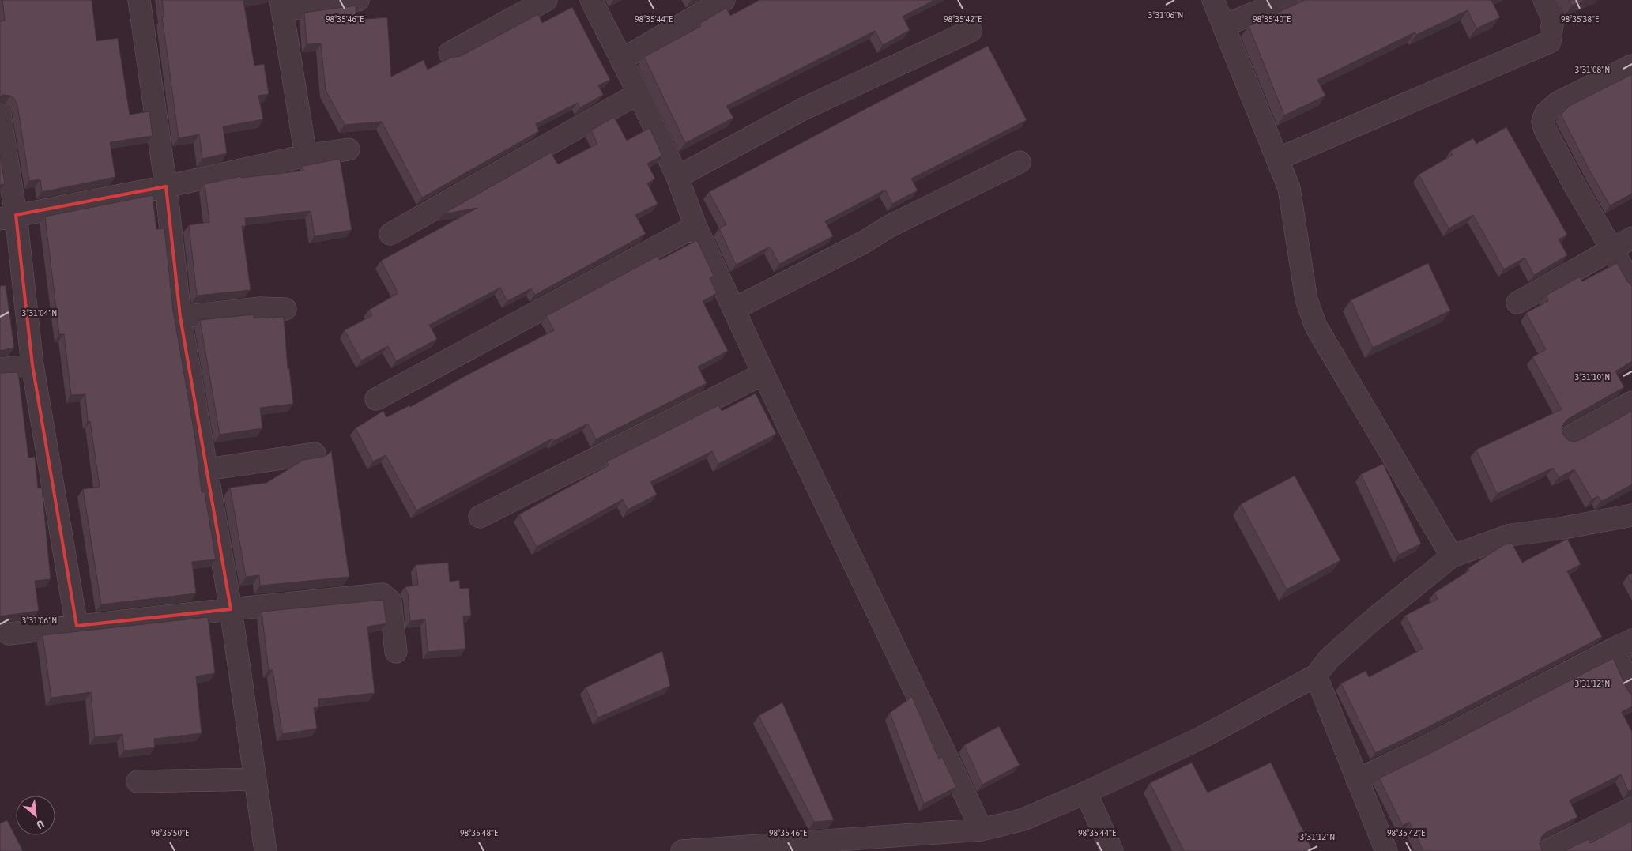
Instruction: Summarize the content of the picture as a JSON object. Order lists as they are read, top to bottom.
{
  "north": "bottom right",
  "coordinates": [
    "3°31'06\"N",
    "98°35'38\"E",
    "98°35'46\"E",
    "98°35'44\"E",
    "98°35'42\"E",
    "98°35'40\"E",
    "3°31'08\"N",
    "3°31'04\"N",
    "3°31'10\"N",
    "3°31'12\"N",
    "98°35'50\"E",
    "98°35'48\"E"
  ]
}
